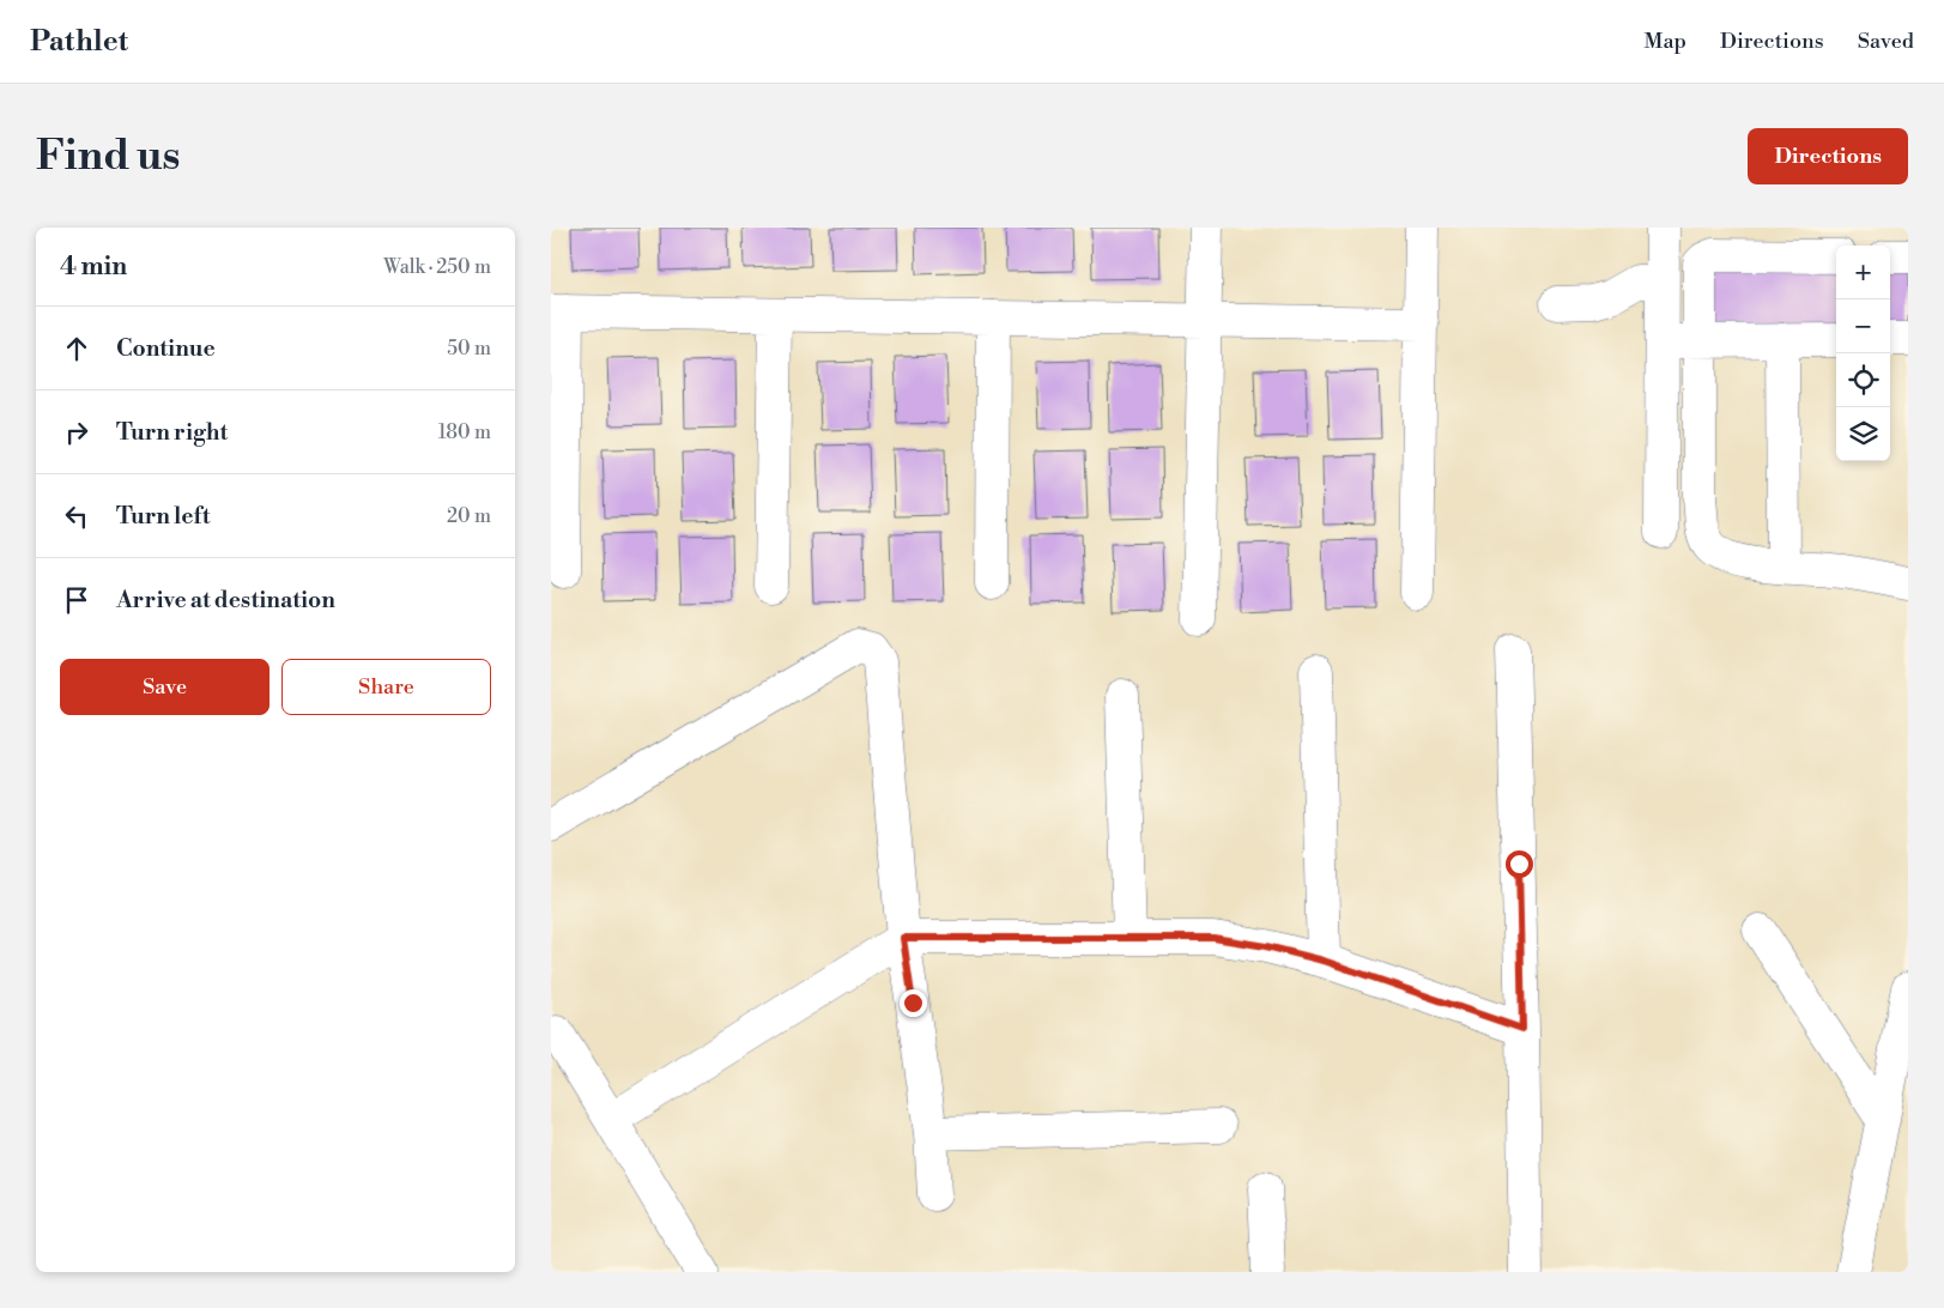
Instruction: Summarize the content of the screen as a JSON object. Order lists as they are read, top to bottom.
{
  "page": {
    "header": "Pathlet",
    "nav": ["Map", "Directions", "Saved"],
    "buttons": [
      "Directions",
      ["Save", "Share"]
    ],
    "title": "Find us",
    "heading": ["4 min", "Walk · 250 m"],
    "map_buttons": ["+", "−"],
    "list": [
      ["Continue", "50 m"],
      ["Turn right", "180 m"],
      ["Turn left", "20 m"],
      "Arrive at destination"
    ]
  }
}
